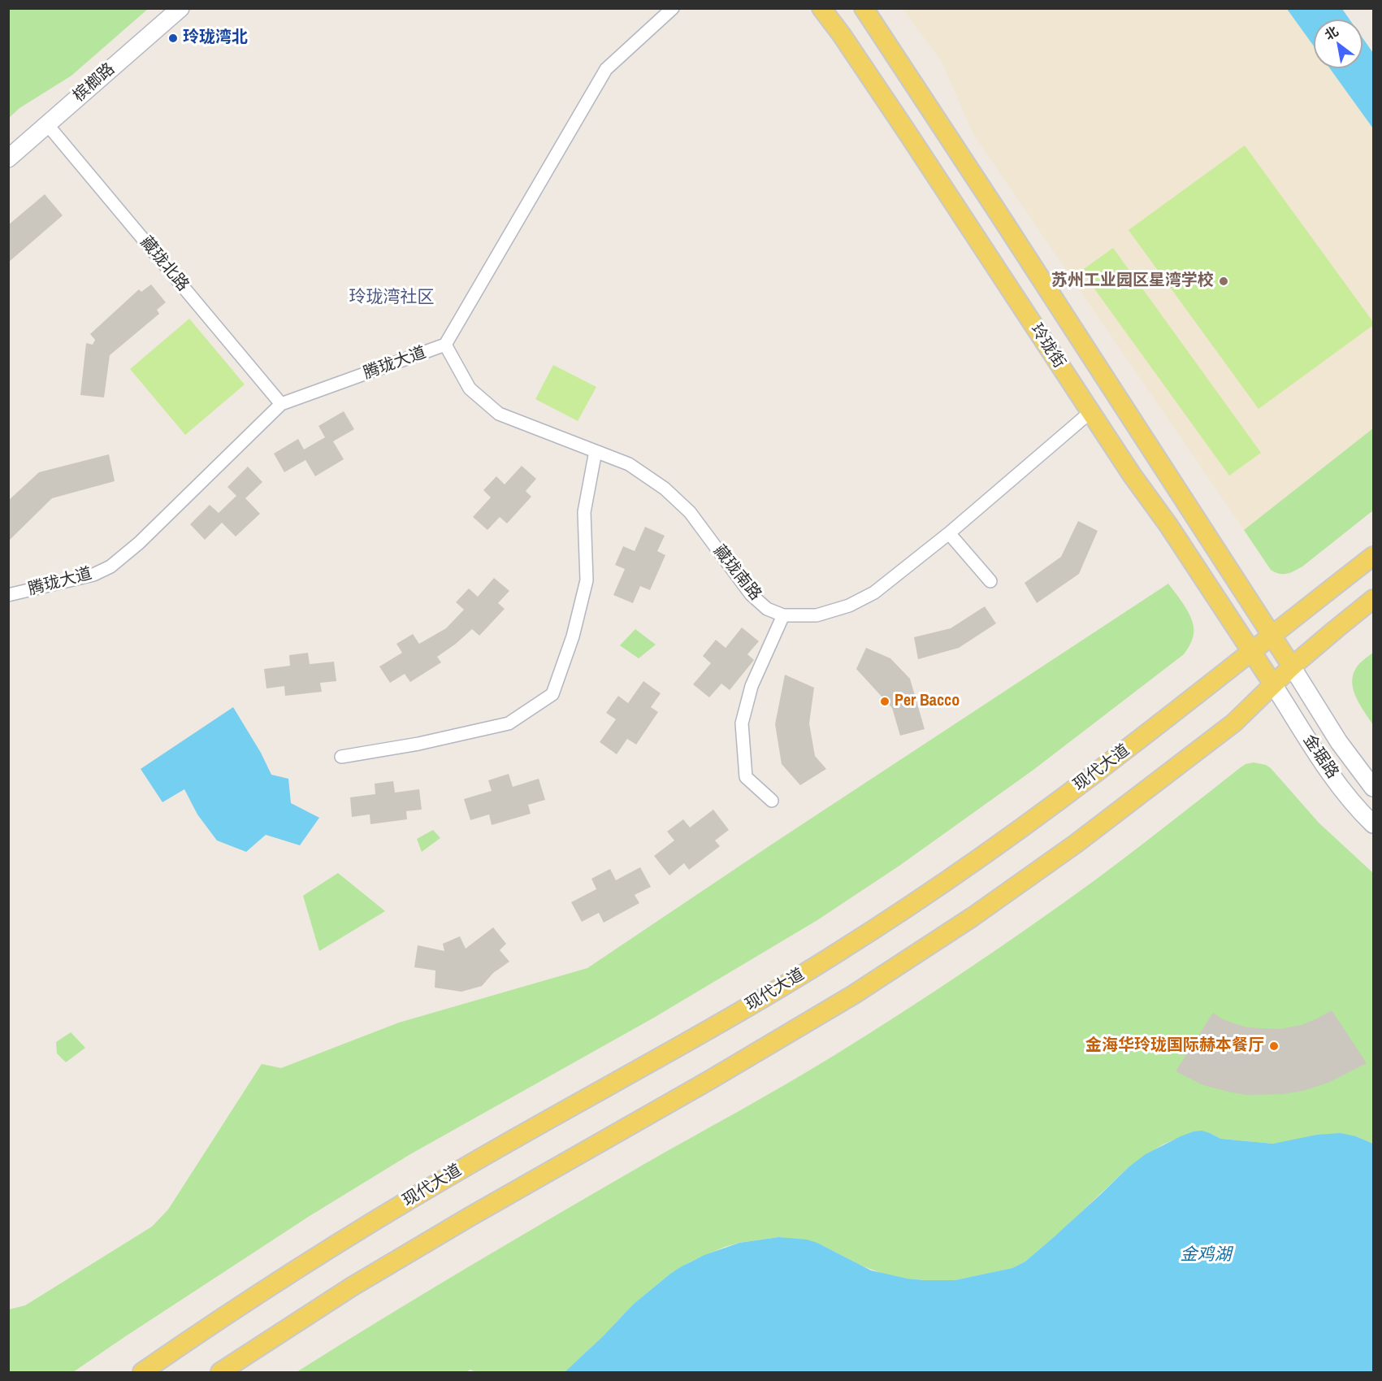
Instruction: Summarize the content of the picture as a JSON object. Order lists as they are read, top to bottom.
{
  "streets": {
    "main road": [
      "槟榔路",
      "玲珑街",
      "金琚路",
      "现代大道"
    ],
    "street": ["藏珑北路", "腾珑大道", "藏珑南路"]
  },
  "crossings": [
    ["槟榔路", "藏珑北路"],
    ["藏珑北路", "腾珑大道"],
    ["玲珑街", "藏珑南路"],
    ["玲珑街", "金琚路"],
    ["玲珑街", "现代大道"],
    ["腾珑大道", "藏珑南路"]
  ],
  "districts": ["玲珑湾社区"],
  "water": ["金鸡湖"],
  "places": [
    "玲珑湾北",
    "苏州工业园区星湾学校",
    "Per Bacco",
    "金海华玲珑国际赫本餐厅"
  ],
  "north": "top left"
}
